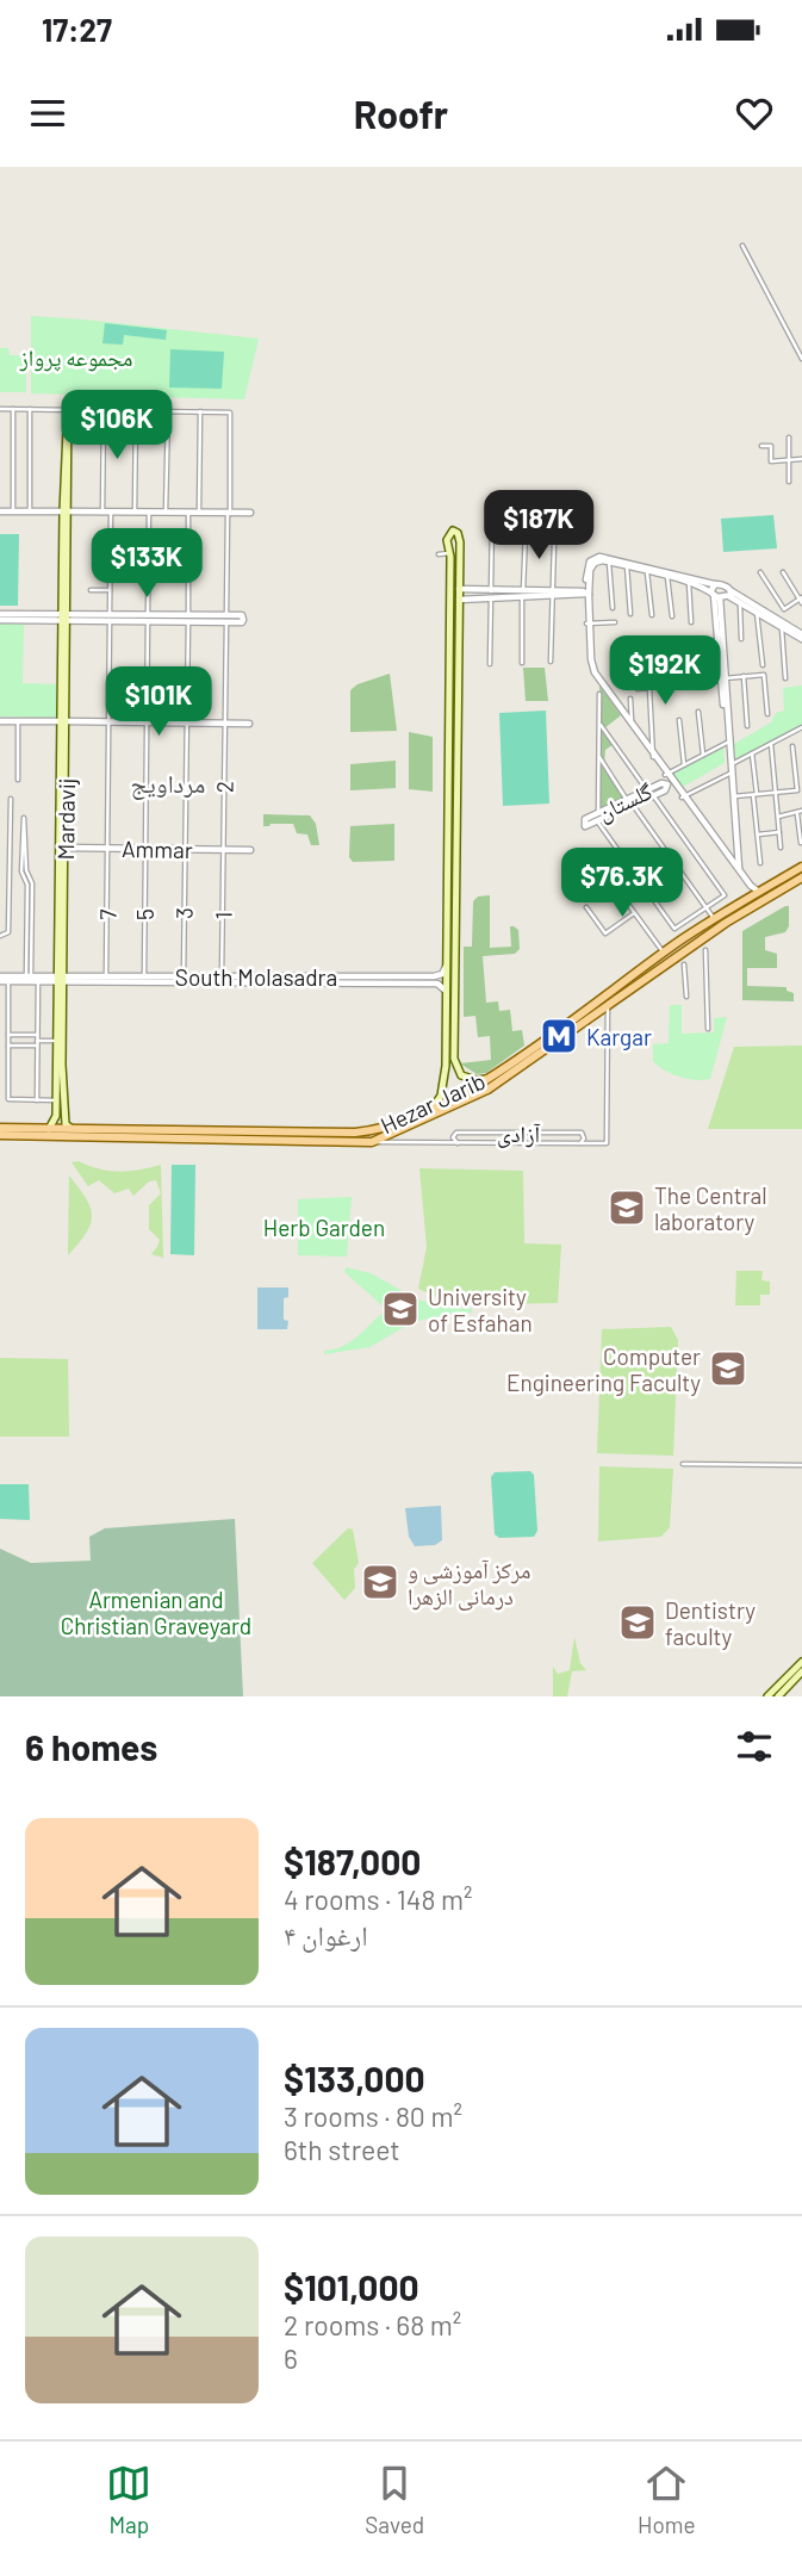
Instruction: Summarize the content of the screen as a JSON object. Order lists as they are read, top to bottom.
{
  "streets": {
    "main road": ["Mardavij", "Hezar Jarib"],
    "street": [
      "2",
      "گلستان",
      "Ammar",
      "3",
      "7",
      "5",
      "1",
      "South Molasadra",
      "آزادی"
    ]
  },
  "crossings": [
    ["2", "Ammar"],
    ["2", "1"],
    ["Mardavij", "Ammar"],
    ["Mardavij", "South Molasadra"],
    ["Mardavij", "Hezar Jarib"],
    ["Ammar", "3"],
    ["Ammar", "7"],
    ["Ammar", "5"],
    ["Ammar", "1"],
    ["3", "South Molasadra"],
    ["7", "South Molasadra"],
    ["5", "South Molasadra"],
    ["1", "South Molasadra"],
    ["Hezar Jarib", "آزادی"]
  ],
  "districts": ["مرداویج"],
  "parks": ["مجموعه پرواز", "Herb Garden", "Armenian and Christian Graveyard"],
  "places": {
    "metro station": ["Kargar"],
    "school or university": [
      "The Central laboratory",
      "University of Esfahan",
      "Computer Engineering Faculty",
      "مرکز آموزشی و درمانی الزهرا",
      "Dentistry faculty"
    ]
  },
  "page": {
    "status": "17:27",
    "header": "Roofr",
    "price": [
      "$106K",
      "$187K",
      "$133K",
      "$192K",
      "$101K",
      "$76.3K"
    ],
    "heading": "6 homes",
    "list": [
      {
        "name": "$187,000",
        "note": "4 rooms · 148 m² · ارغوان ۴"
      },
      {
        "name": "$133,000",
        "note": "3 rooms · 80 m² · 6th street"
      },
      {
        "name": "$101,000",
        "note": "2 rooms · 68 m² · 6"
      }
    ],
    "tabs": ["Map", "Saved", "Home"]
  }
}
